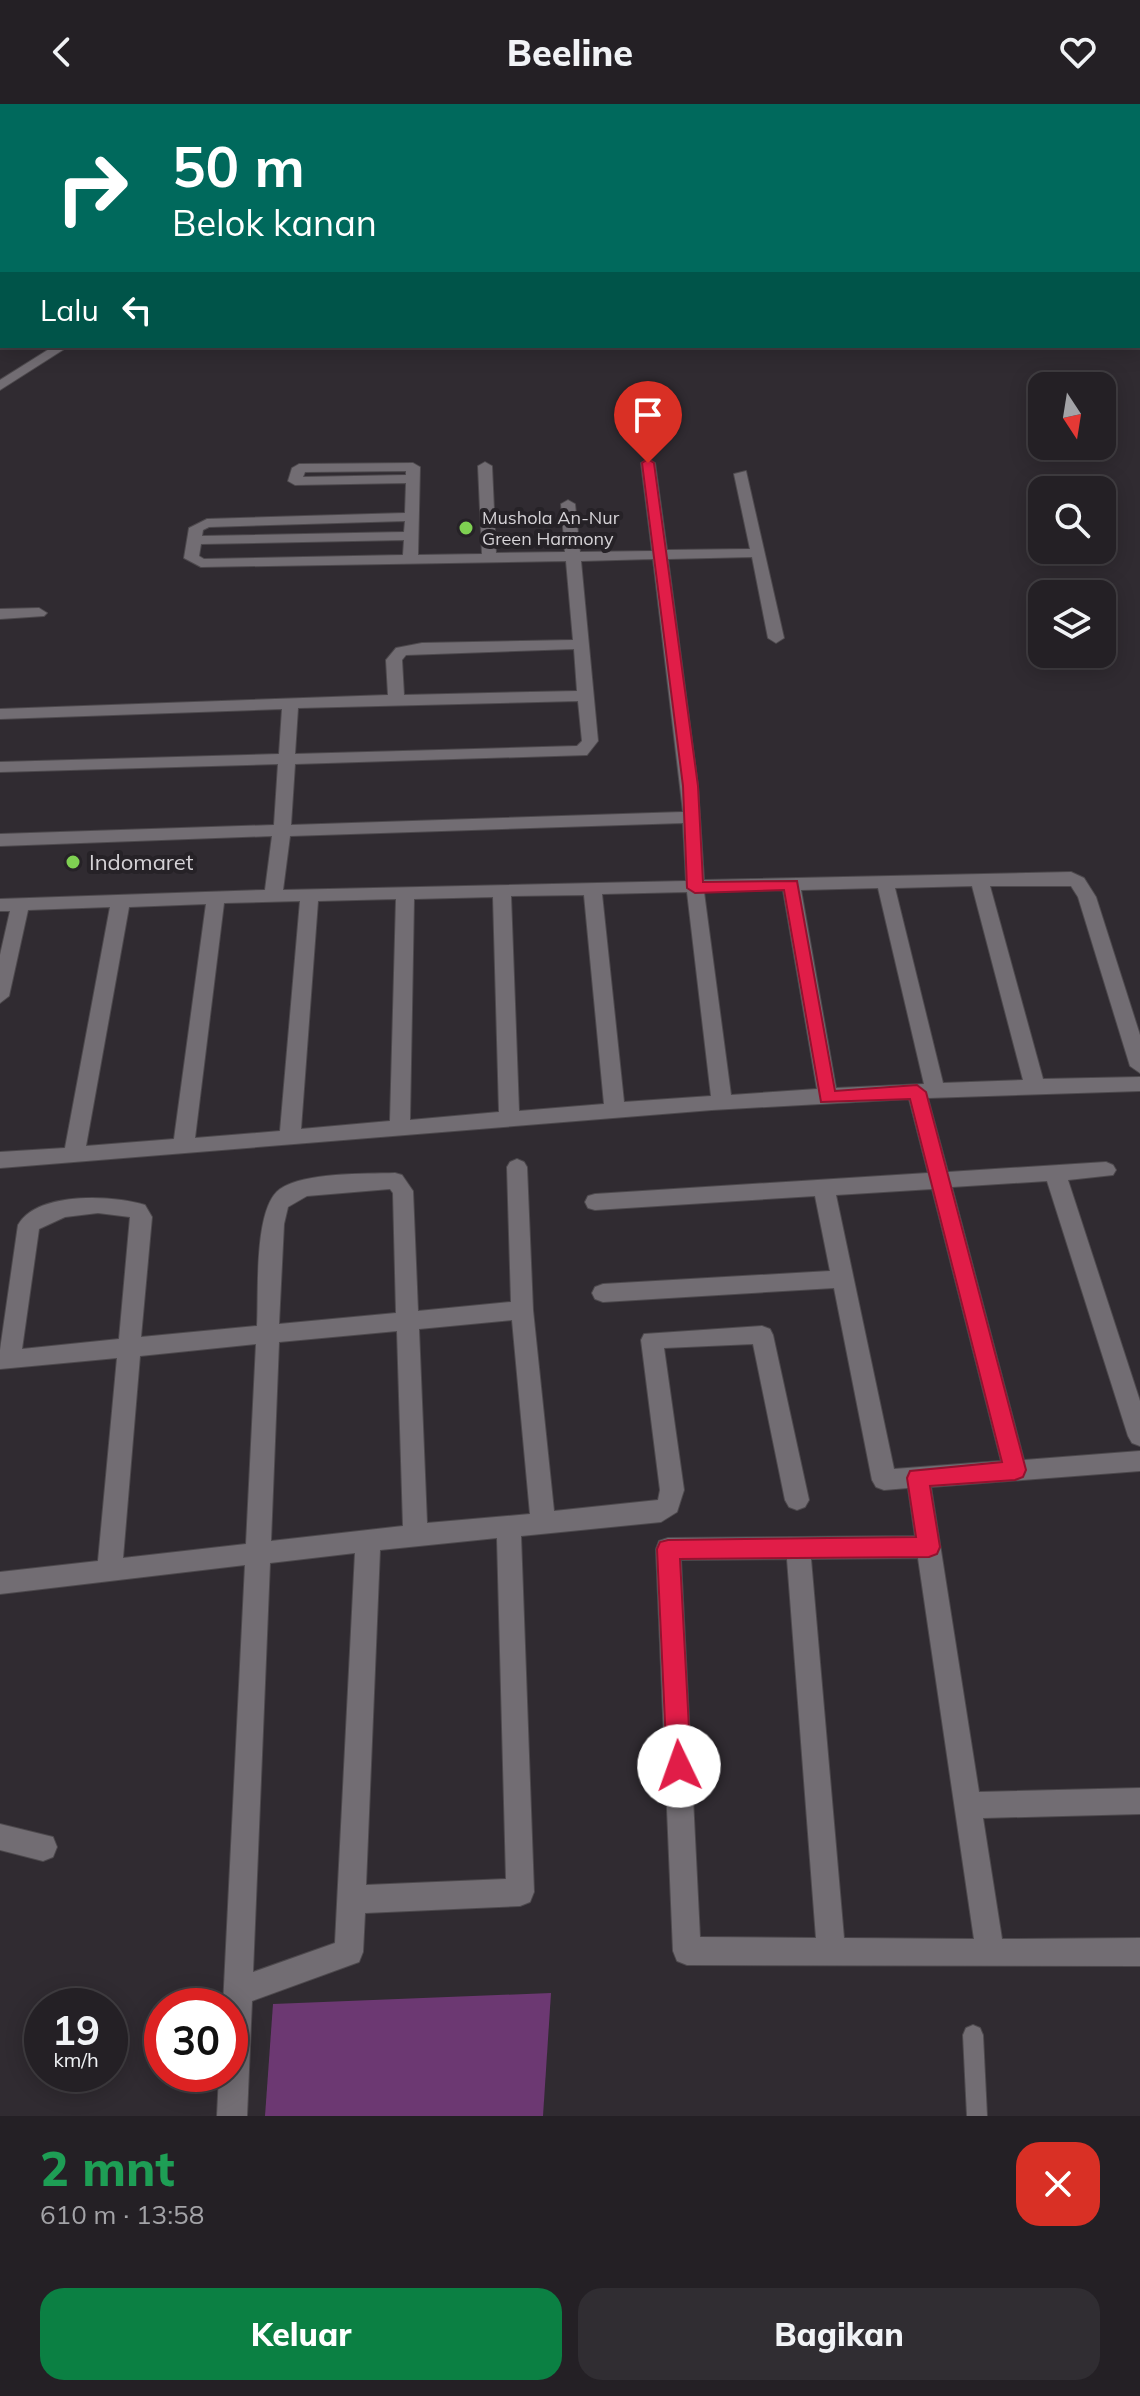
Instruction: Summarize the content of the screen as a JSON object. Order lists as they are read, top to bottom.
{
  "places": ["Mushola An-Nur Green Harmony", "Indomaret"],
  "north": "bottom",
  "page": {
    "header": "Beeline",
    "turn": ["50 m", "Belok kanan"],
    "then": "Lalu",
    "speed": "19 km/h",
    "limit": "30",
    "heading": ["2 mnt", "610 m · 13:58"],
    "buttons": ["Keluar", "Bagikan"]
  }
}
